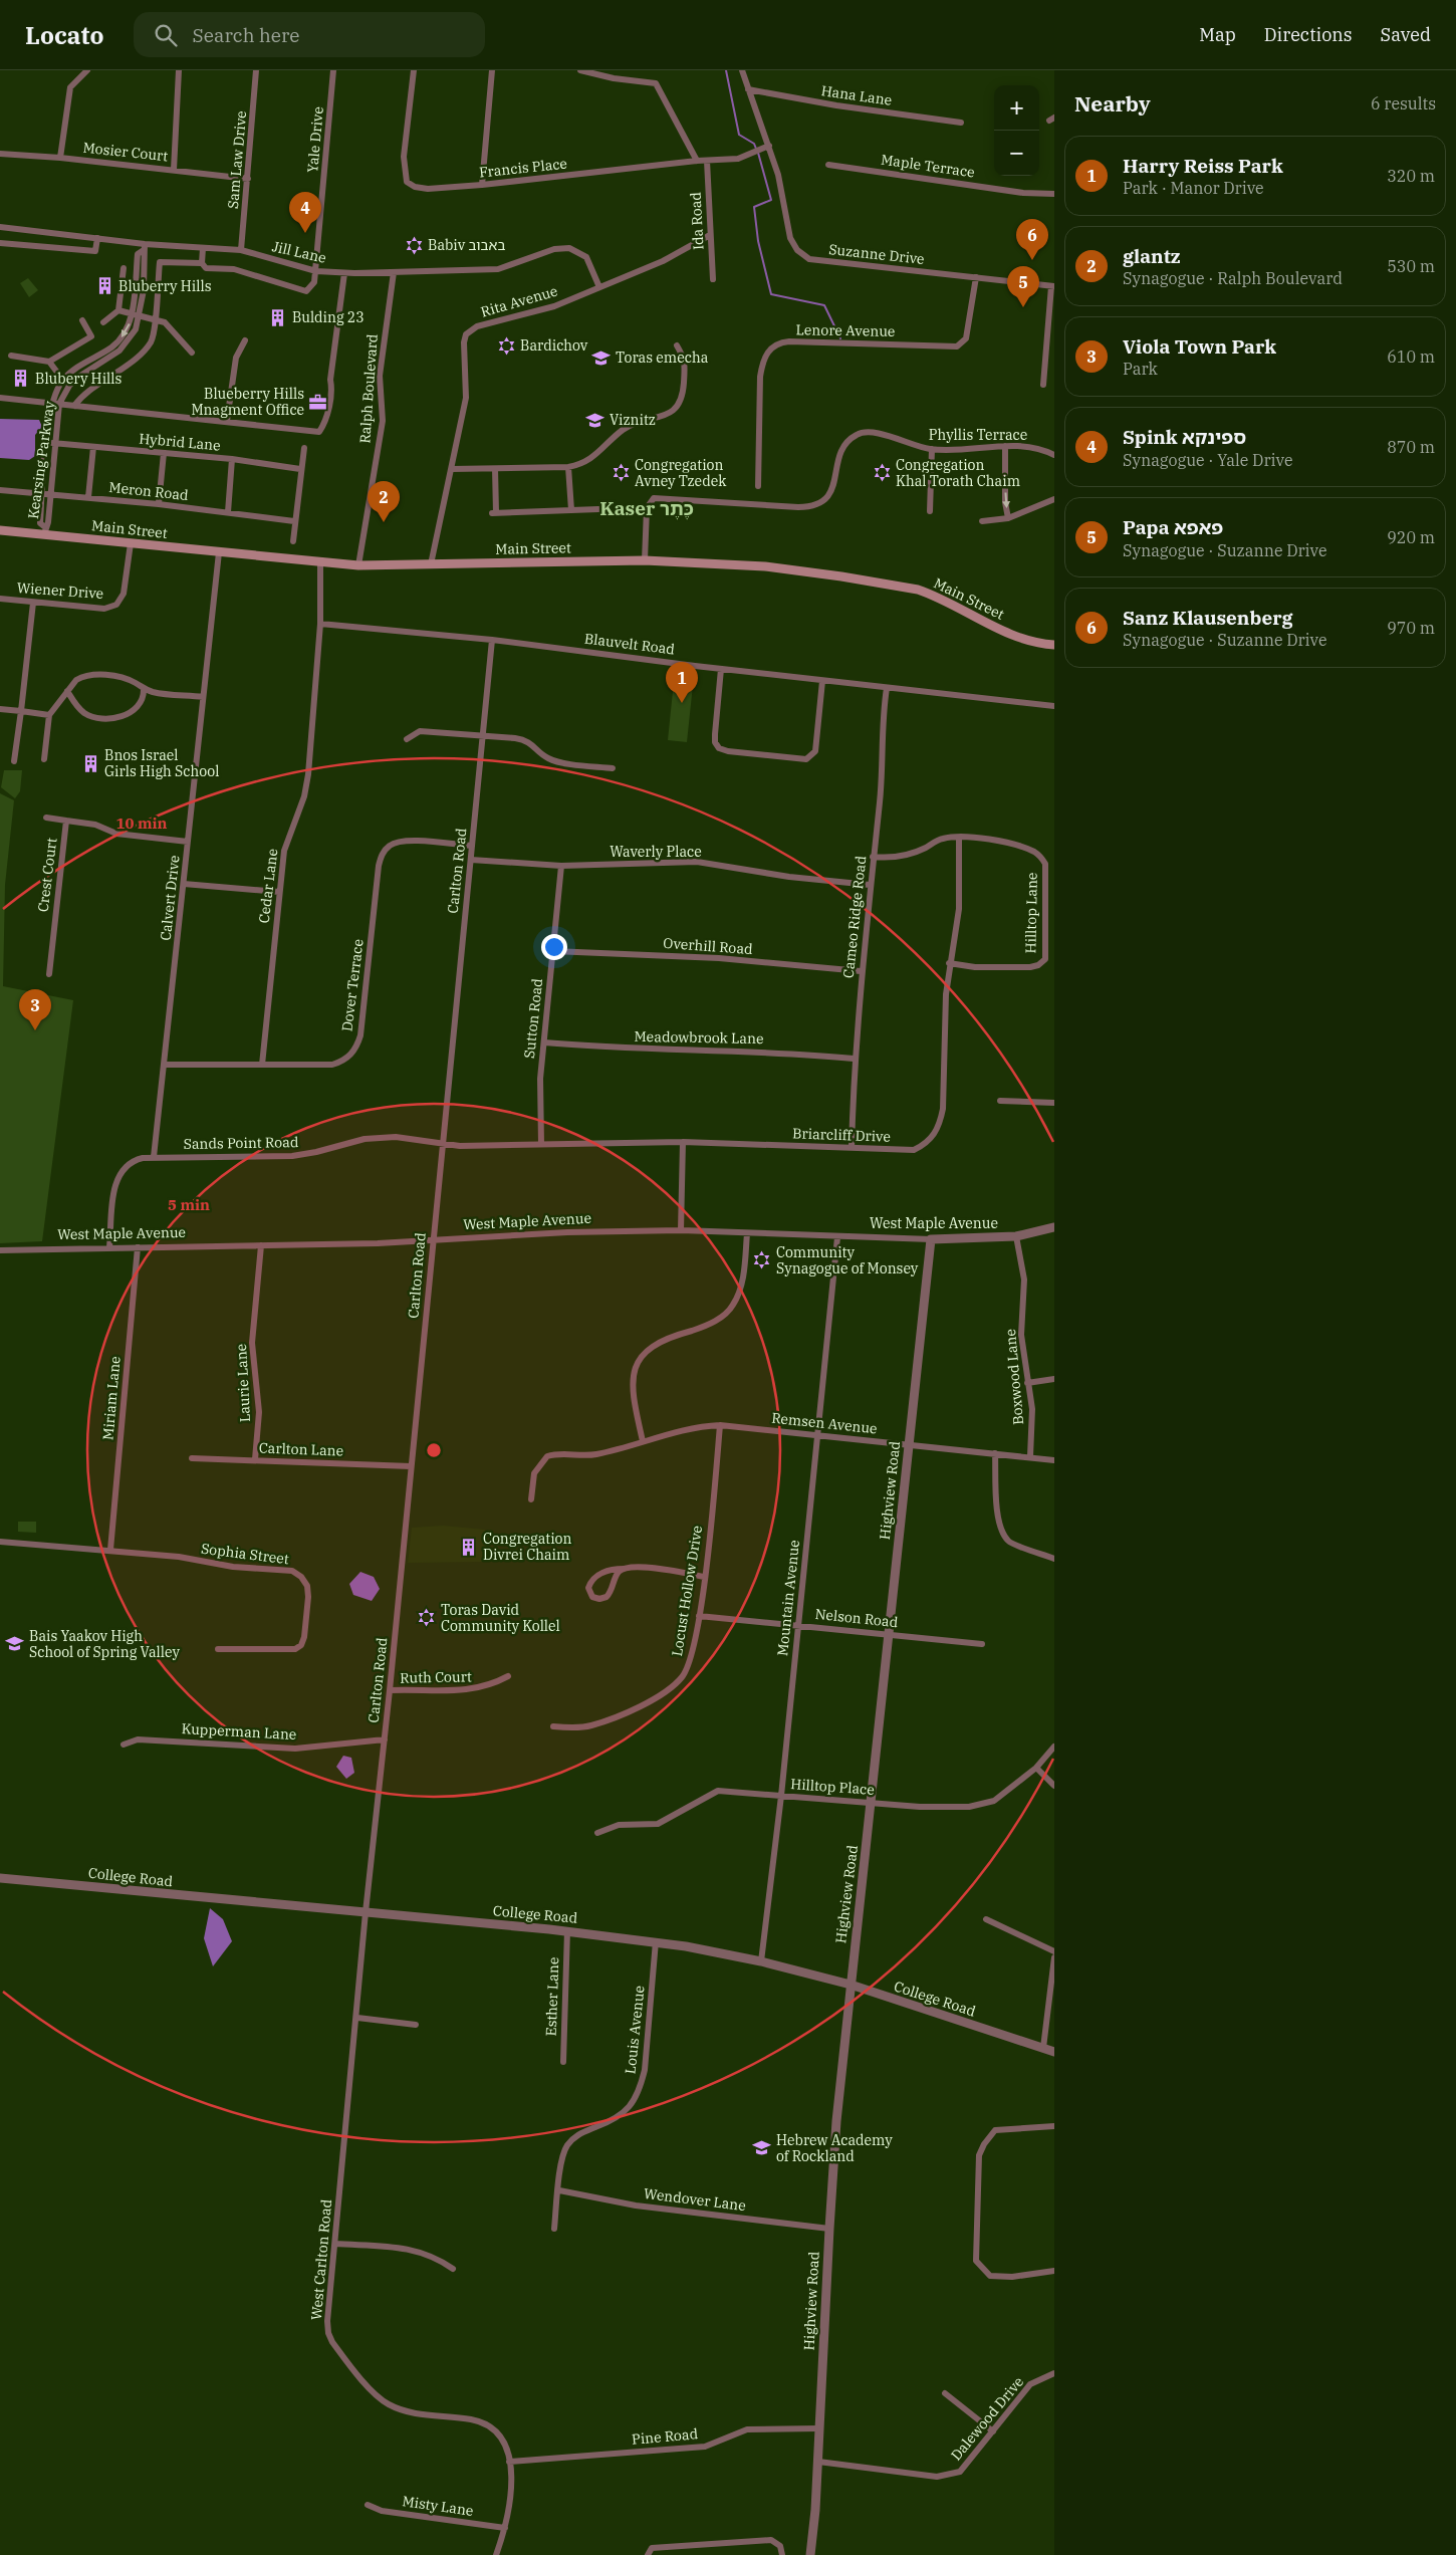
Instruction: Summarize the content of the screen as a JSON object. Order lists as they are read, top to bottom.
{
  "streets": {
    "main road": ["Main Street"],
    "street": [
      "Hana Lane",
      "Yale Drive",
      "Mosier Court",
      "Sam Law Drive",
      "Maple Terrace",
      "Francis Place",
      "Ida Road",
      "Jill Lane",
      "Suzanne Drive",
      "Rita Avenue",
      "Lenore Avenue",
      "Ralph Boulevard",
      "Phyllis Terrace",
      "Hybrid Lane",
      "Kearsing Parkway",
      "Meron Road",
      "Wiener Drive",
      "Blauvelt Road",
      "Waverly Place",
      "Carlton Road",
      "Crest Court",
      "Cedar Lane",
      "Calvert Drive",
      "Hilltop Lane",
      "Cameo Ridge Road",
      "Overhill Road",
      "Dover Terrace",
      "Sutton Road",
      "Meadowbrook Lane",
      "Briarcliff Drive",
      "Sands Point Road",
      "West Maple Avenue",
      "Boxwood Lane",
      "Laurie Lane",
      "Miriam Lane",
      "Remsen Avenue",
      "Carlton Lane",
      "Highview Road",
      "Sophia Street",
      "Locust Hollow Drive",
      "Mountain Avenue",
      "Nelson Road",
      "Ruth Court",
      "Kupperman Lane",
      "Hilltop Place",
      "College Road",
      "Esther Lane",
      "Louis Avenue",
      "Wendover Lane",
      "West Carlton Road",
      "Dalewood Drive",
      "Pine Road",
      "Misty Lane"
    ]
  },
  "crossings": [
    ["Hana Lane", "Suzanne Drive"],
    ["Yale Drive", "Jill Lane"],
    ["Mosier Court", "Sam Law Drive"],
    ["Sam Law Drive", "Jill Lane"],
    ["Francis Place", "Ida Road"],
    ["Francis Place", "Suzanne Drive"],
    ["Ida Road", "Rita Avenue"],
    ["Jill Lane", "Rita Avenue"],
    ["Jill Lane", "Ralph Boulevard"],
    ["Jill Lane", "Kearsing Parkway"],
    ["Suzanne Drive", "Lenore Avenue"],
    ["Rita Avenue", "Main Street"],
    ["Ralph Boulevard", "Main Street"],
    ["Phyllis Terrace", "Main Street"],
    ["Hybrid Lane", "Kearsing Parkway"],
    ["Kearsing Parkway", "Meron Road"],
    ["Kearsing Parkway", "Main Street"],
    ["Main Street", "Wiener Drive"],
    ["Main Street", "Calvert Drive"],
    ["Blauvelt Road", "Carlton Road"],
    ["Blauvelt Road", "Cedar Lane"],
    ["Blauvelt Road", "Cameo Ridge Road"],
    ["Waverly Place", "Carlton Road"],
    ["Waverly Place", "Cameo Ridge Road"],
    ["Waverly Place", "Sutton Road"],
    ["Carlton Road", "Dover Terrace"],
    ["Carlton Road", "Briarcliff Drive"],
    ["Carlton Road", "Sands Point Road"],
    ["Carlton Road", "West Maple Avenue"],
    ["Carlton Road", "Carlton Lane"],
    ["Carlton Road", "Ruth Court"],
    ["Carlton Road", "Kupperman Lane"],
    ["Carlton Road", "College Road"],
    ["Carlton Road", "West Carlton Road"],
    ["Crest Court", "Calvert Drive"],
    ["Cedar Lane", "Dover Terrace"],
    ["Calvert Drive", "Dover Terrace"],
    ["Calvert Drive", "Sands Point Road"],
    ["Hilltop Lane", "Cameo Ridge Road"],
    ["Hilltop Lane", "Briarcliff Drive"],
    ["Cameo Ridge Road", "Overhill Road"],
    ["Cameo Ridge Road", "Meadowbrook Lane"],
    ["Cameo Ridge Road", "Briarcliff Drive"],
    ["Overhill Road", "Sutton Road"],
    ["Sutton Road", "Meadowbrook Lane"],
    ["Sutton Road", "Briarcliff Drive"],
    ["Briarcliff Drive", "Sands Point Road"],
    ["Sands Point Road", "West Maple Avenue"],
    ["West Maple Avenue", "Boxwood Lane"],
    ["West Maple Avenue", "Laurie Lane"],
    ["West Maple Avenue", "Miriam Lane"],
    ["West Maple Avenue", "Highview Road"],
    ["West Maple Avenue", "Mountain Avenue"],
    ["Boxwood Lane", "Remsen Avenue"],
    ["Laurie Lane", "Carlton Lane"],
    ["Miriam Lane", "Sophia Street"],
    ["Remsen Avenue", "Highview Road"],
    ["Remsen Avenue", "Locust Hollow Drive"],
    ["Remsen Avenue", "Mountain Avenue"],
    ["Highview Road", "Nelson Road"],
    ["Highview Road", "Hilltop Place"],
    ["Highview Road", "College Road"],
    ["Highview Road", "Wendover Lane"],
    ["Highview Road", "Dalewood Drive"],
    ["Highview Road", "Pine Road"],
    ["Locust Hollow Drive", "Nelson Road"],
    ["Mountain Avenue", "Nelson Road"],
    ["Mountain Avenue", "Hilltop Place"],
    ["Mountain Avenue", "College Road"],
    ["College Road", "Esther Lane"],
    ["College Road", "Louis Avenue"],
    ["College Road", "West Carlton Road"],
    ["Louis Avenue", "Wendover Lane"],
    ["West Carlton Road", "Pine Road"],
    ["West Carlton Road", "Misty Lane"]
  ],
  "districts": ["Kaser כֶּתֶר"],
  "places": {
    "synagogue": [
      "Babiv באבוב",
      "Bardichov",
      "Congregation Avney Tzedek",
      "Congregation Khal Torath Chaim",
      "Community Synagogue of Monsey",
      "Toras David Community Kollel"
    ],
    "building": [
      "Bluberry Hills",
      "Bulding 23",
      "Blubery Hills",
      "Bnos Israel Girls High School",
      "Congregation Divrei Chaim"
    ],
    "school or university": [
      "Toras emecha",
      "Viznitz",
      "Bais Yaakov High School of Spring Valley",
      "Hebrew Academy of Rockland"
    ],
    "office": ["Blueberry Hills Mnagment Office"]
  },
  "page": {
    "header": "Locato",
    "search": "Search here",
    "nav": ["Map", "Directions", "Saved"],
    "heading": ["Nearby", "6 results"],
    "map_buttons": ["+", "−"],
    "list": [
      {
        "mark": "1",
        "name": "Harry Reiss Park",
        "note": "Park · Manor Drive",
        "value": "320 m"
      },
      {
        "mark": "2",
        "name": "glantz",
        "note": "Synagogue · Ralph Boulevard",
        "value": "530 m"
      },
      {
        "mark": "3",
        "name": "Viola Town Park",
        "note": "Park",
        "value": "610 m"
      },
      {
        "mark": "4",
        "name": "Spink ספינקא",
        "note": "Synagogue · Yale Drive",
        "value": "870 m"
      },
      {
        "mark": "5",
        "name": "Papa פאפא",
        "note": "Synagogue · Suzanne Drive",
        "value": "920 m"
      },
      {
        "mark": "6",
        "name": "Sanz Klausenberg",
        "note": "Synagogue · Suzanne Drive",
        "value": "970 m"
      }
    ],
    "pins": [
      "4",
      "6",
      "5",
      "2",
      "1",
      "3"
    ]
  },
  "rings": ["10 min", "5 min"]
}
